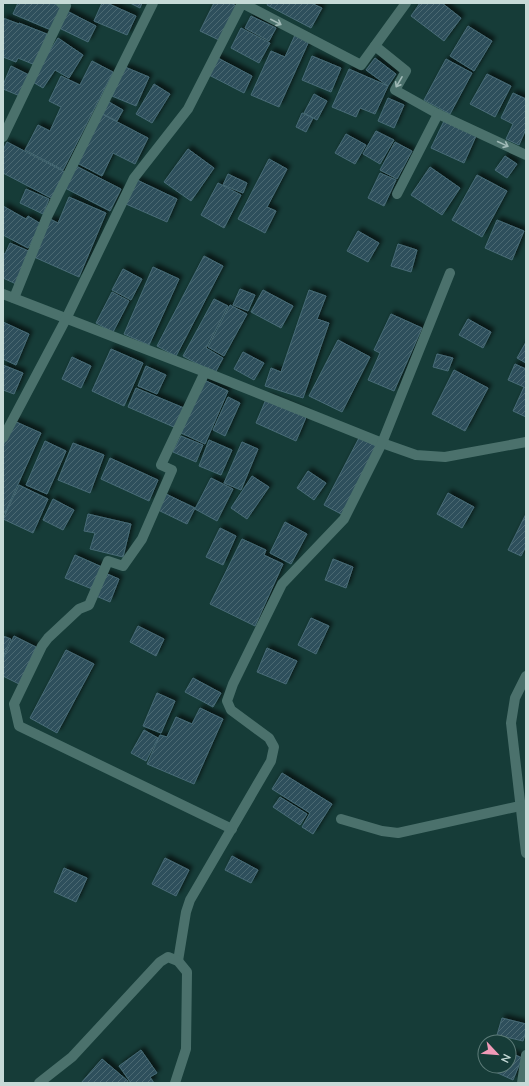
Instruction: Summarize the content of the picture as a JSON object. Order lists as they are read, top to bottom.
{
  "north": "bottom right"
}
